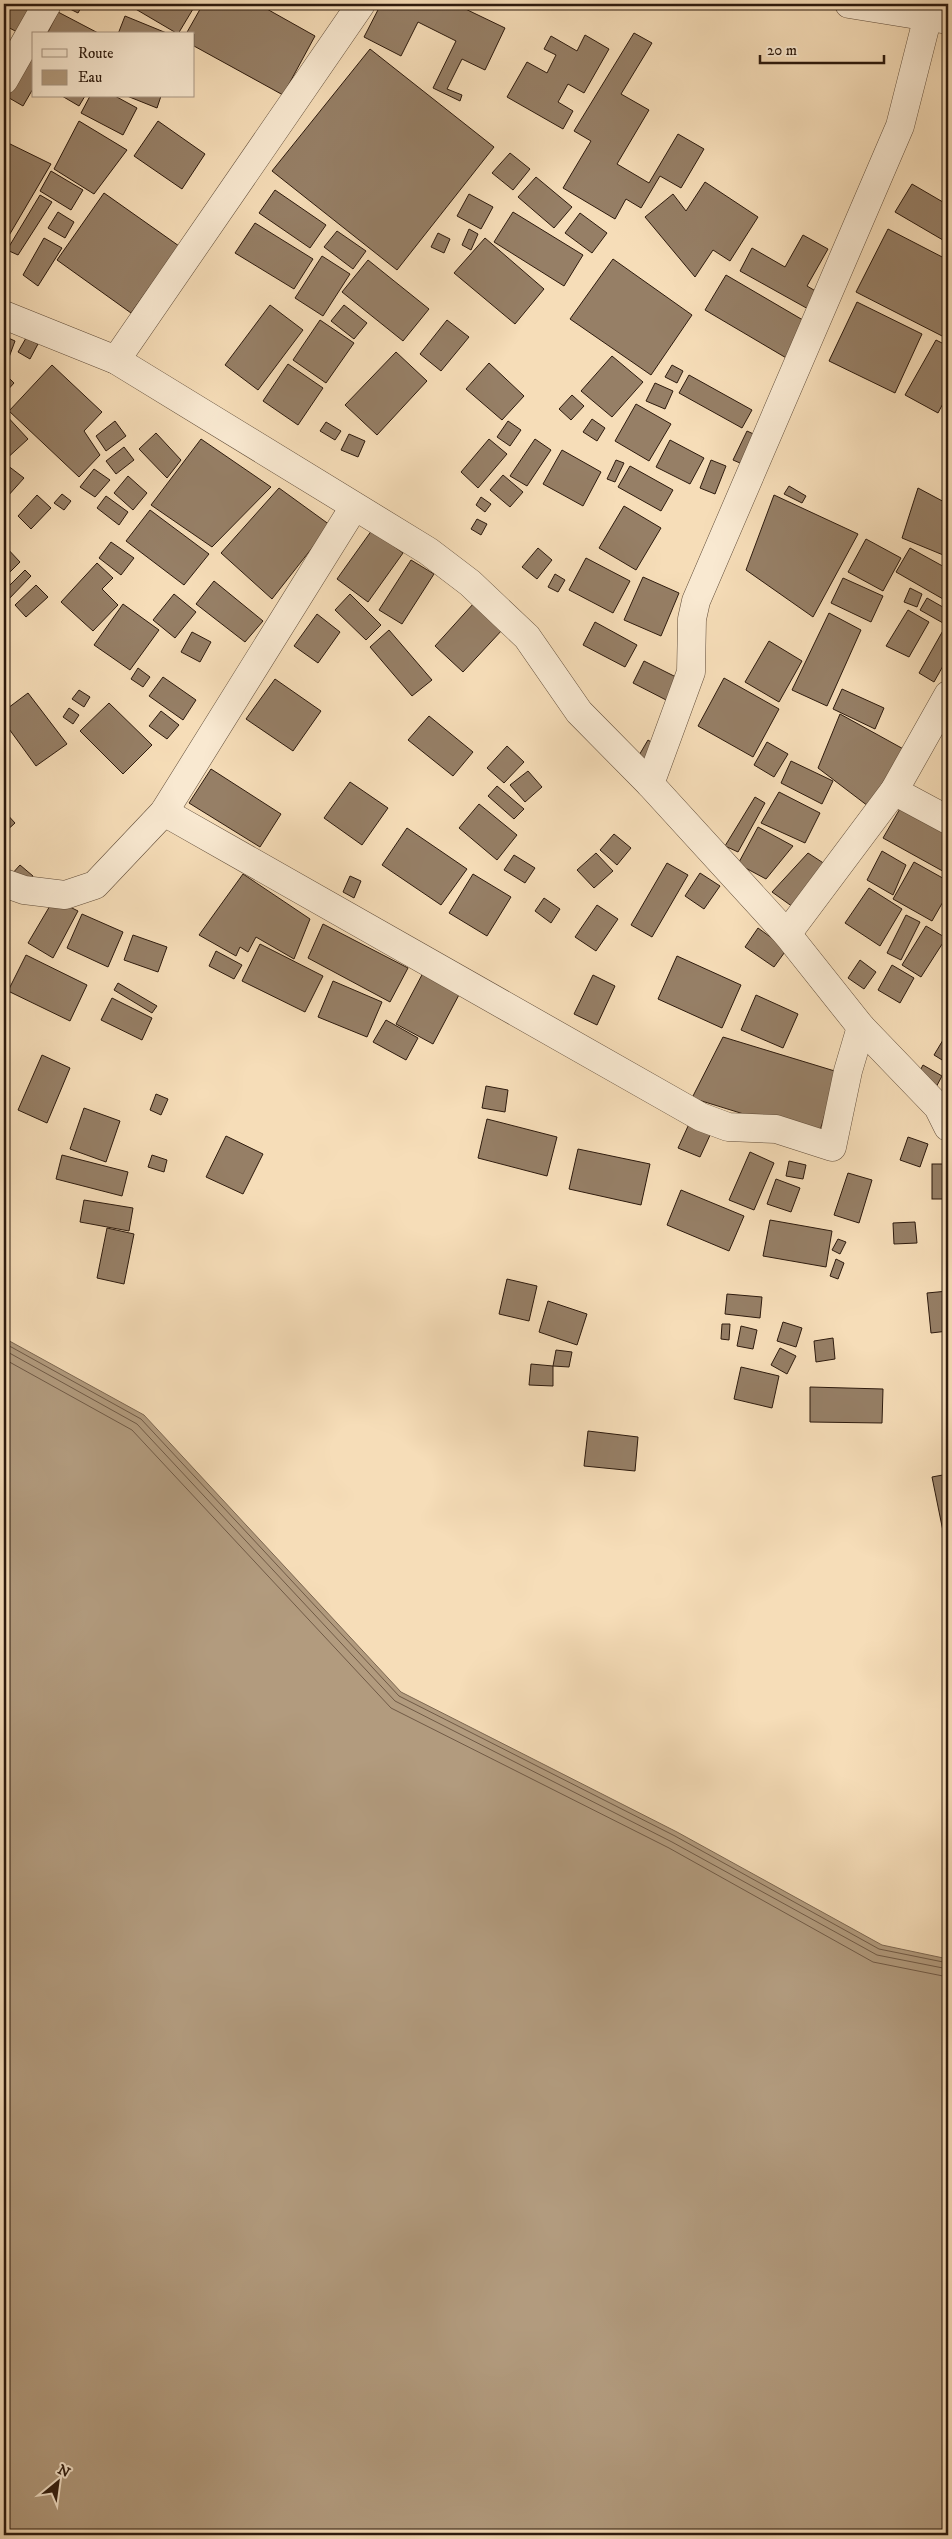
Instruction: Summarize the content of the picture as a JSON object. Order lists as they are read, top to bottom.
{
  "legend": ["Route", "Eau"],
  "scale_bar": "20 m",
  "north": "top right"
}
